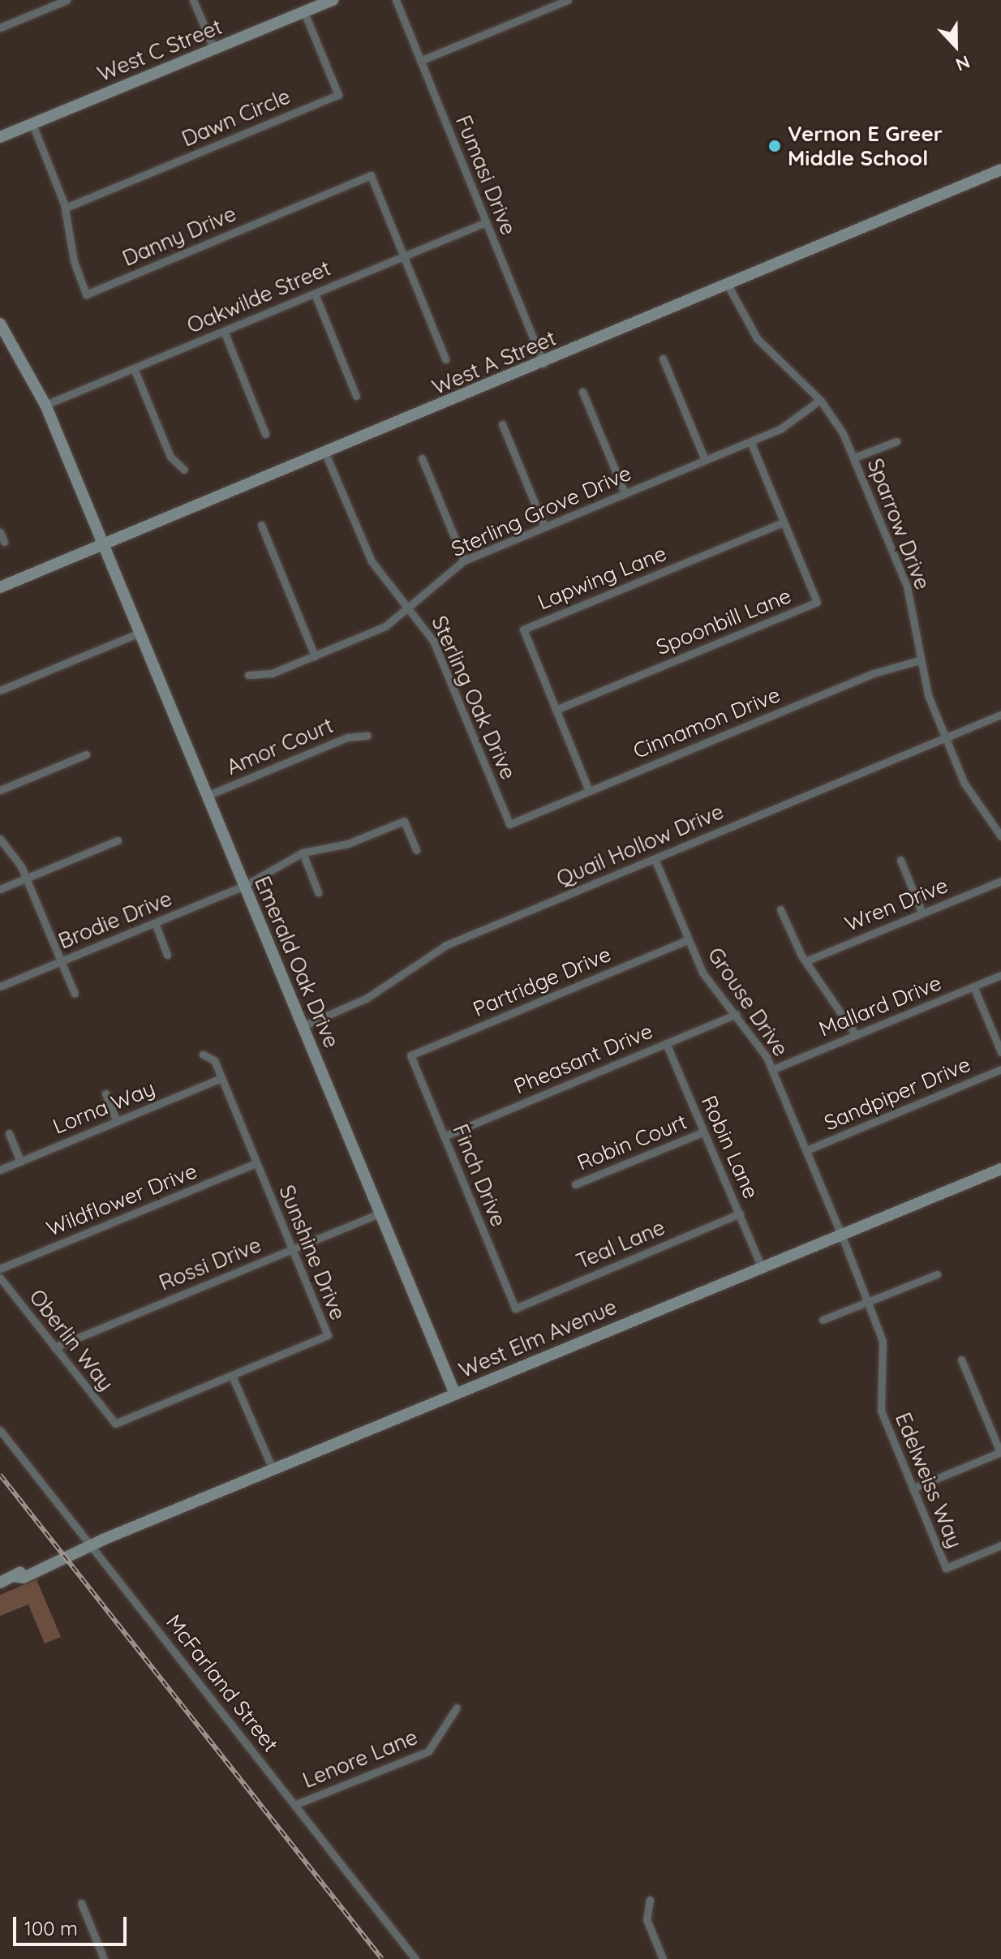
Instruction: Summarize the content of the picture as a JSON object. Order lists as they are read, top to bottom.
{
  "streets": {
    "street": [
      "West C Street",
      "Dawn Circle",
      "Fumasi Drive",
      "Danny Drive",
      "Oakwilde Street",
      "West A Street",
      "Sterling Grove Drive",
      "Sparrow Drive",
      "Lapwing Lane",
      "Spoonbill Lane",
      "Sterling Oak Drive",
      "Cinnamon Drive",
      "Amor Court",
      "Quail Hollow Drive",
      "Wren Drive",
      "Brodie Drive",
      "Emerald Oak Drive",
      "Partridge Drive",
      "Grouse Drive",
      "Mallard Drive",
      "Pheasant Drive",
      "Sandpiper Drive",
      "Lorna Way",
      "Robin Court",
      "Robin Lane",
      "Finch Drive",
      "Wildflower Drive",
      "Teal Lane",
      "Sunshine Drive",
      "Rossi Drive",
      "West Elm Avenue",
      "Oberlin Way",
      "Edelweiss Way",
      "McFarland Street",
      "Lenore Lane"
    ]
  },
  "crossings": [
    ["West C Street", "Dawn Circle"],
    ["West C Street", "Danny Drive"],
    ["Dawn Circle", "Danny Drive"],
    ["Fumasi Drive", "Oakwilde Street"],
    ["Fumasi Drive", "West A Street"],
    ["Danny Drive", "Oakwilde Street"],
    ["Oakwilde Street", "Emerald Oak Drive"],
    ["West A Street", "Sparrow Drive"],
    ["West A Street", "Sterling Oak Drive"],
    ["West A Street", "Emerald Oak Drive"],
    ["Sterling Grove Drive", "Sparrow Drive"],
    ["Sterling Grove Drive", "Spoonbill Lane"],
    ["Sterling Grove Drive", "Sterling Oak Drive"],
    ["Sparrow Drive", "Cinnamon Drive"],
    ["Sparrow Drive", "Quail Hollow Drive"],
    ["Lapwing Lane", "Spoonbill Lane"],
    ["Lapwing Lane", "Cinnamon Drive"],
    ["Sterling Oak Drive", "Cinnamon Drive"],
    ["Amor Court", "Emerald Oak Drive"],
    ["Quail Hollow Drive", "Emerald Oak Drive"],
    ["Quail Hollow Drive", "Grouse Drive"],
    ["Brodie Drive", "Emerald Oak Drive"],
    ["Emerald Oak Drive", "Rossi Drive"],
    ["Emerald Oak Drive", "West Elm Avenue"],
    ["Partridge Drive", "Grouse Drive"],
    ["Partridge Drive", "Finch Drive"],
    ["Grouse Drive", "Mallard Drive"],
    ["Grouse Drive", "Pheasant Drive"],
    ["Grouse Drive", "Sandpiper Drive"],
    ["Grouse Drive", "West Elm Avenue"],
    ["Grouse Drive", "Edelweiss Way"],
    ["Pheasant Drive", "Robin Lane"],
    ["Pheasant Drive", "Finch Drive"],
    ["Lorna Way", "Sunshine Drive"],
    ["Robin Court", "Robin Lane"],
    ["Robin Lane", "Teal Lane"],
    ["Robin Lane", "West Elm Avenue"],
    ["Finch Drive", "Teal Lane"],
    ["Wildflower Drive", "Sunshine Drive"],
    ["Sunshine Drive", "Rossi Drive"],
    ["Sunshine Drive", "Oberlin Way"],
    ["Rossi Drive", "Oberlin Way"],
    ["West Elm Avenue", "Edelweiss Way"],
    ["West Elm Avenue", "McFarland Street"],
    ["McFarland Street", "Lenore Lane"]
  ],
  "places": ["Vernon E Greer Middle School"],
  "scale_bar": "100 m",
  "north": "bottom"
}
